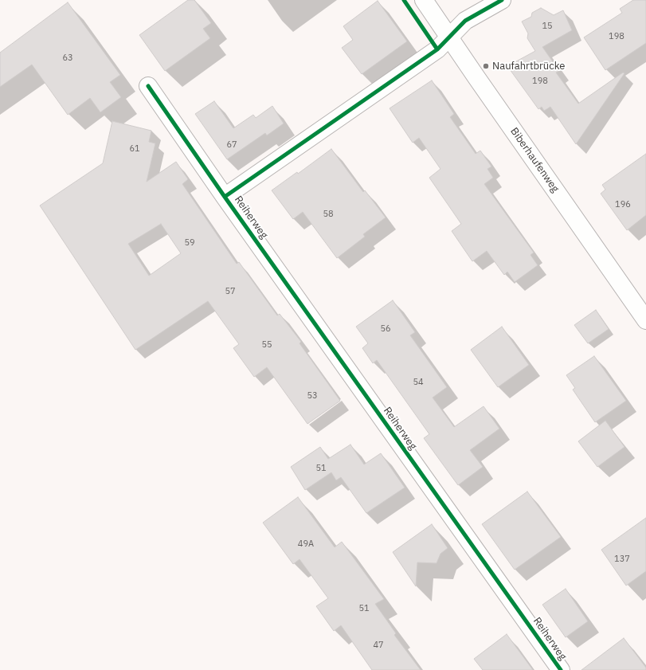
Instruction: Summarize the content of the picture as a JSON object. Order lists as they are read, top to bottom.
{
  "streets": {
    "street": ["Biberhaufenweg", "Reiherweg"]
  },
  "crossings": [
    ["Biberhaufenweg", "Reiherweg"]
  ],
  "places": ["Naufahrtbrücke"],
  "house_numbers": [
    "15",
    "198",
    "63",
    "198",
    "67",
    "61",
    "196",
    "58",
    "59",
    "57",
    "56",
    "55",
    "54",
    "53",
    "51",
    "49A",
    "137",
    "51",
    "47"
  ]
}
